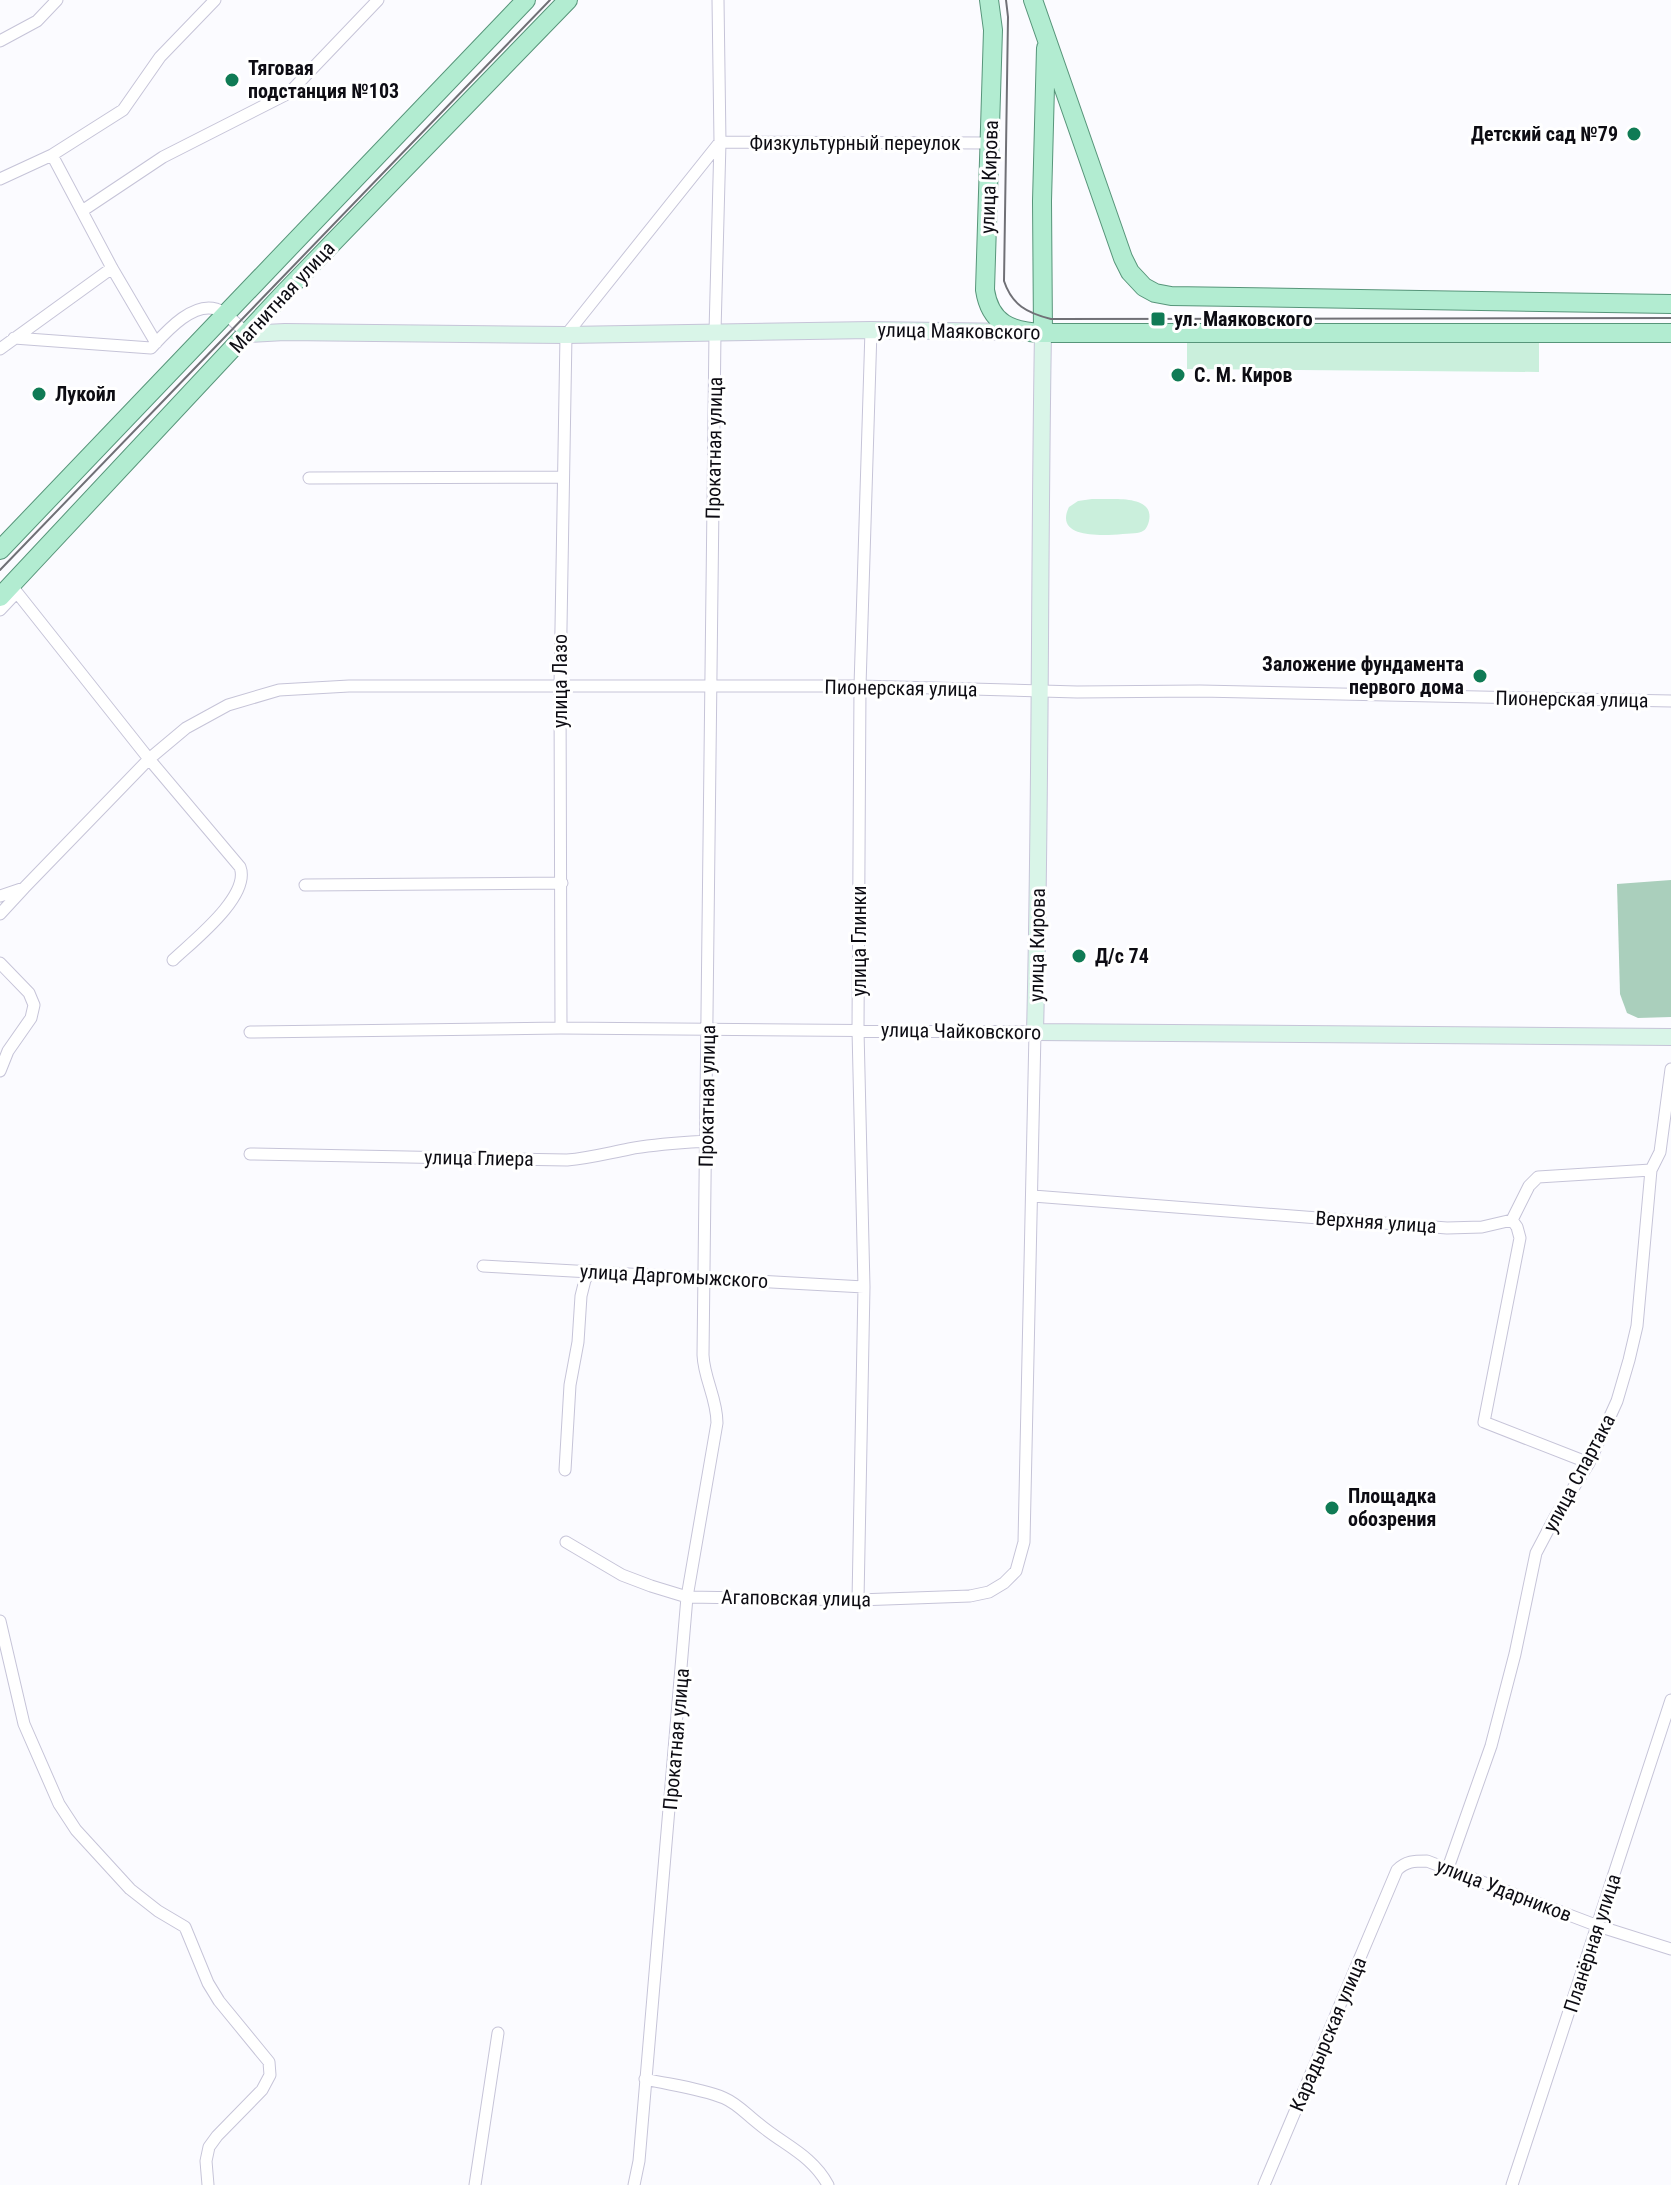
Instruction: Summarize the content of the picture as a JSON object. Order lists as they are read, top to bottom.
{
  "streets": {
    "main road": [
      "улица Кирова",
      "Магнитная улица",
      "улица Маяковского",
      "улица Чайковского"
    ],
    "street": [
      "Физкультурный переулок",
      "Прокатная улица",
      "улица Лазо",
      "Пионерская улица",
      "улица Глинки",
      "улица Глиера",
      "Верхняя улица",
      "улица Даргомыжского",
      "улица Спартака",
      "Агаповская улица",
      "улица Ударников",
      "Планёрная улица",
      "Карадырская улица"
    ]
  },
  "crossings": [
    ["Физкультурный переулок", "улица Кирова"],
    ["Физкультурный переулок", "Прокатная улица"],
    ["улица Кирова", "улица Маяковского"],
    ["улица Кирова", "Пионерская улица"],
    ["улица Кирова", "улица Чайковского"],
    ["улица Кирова", "Верхняя улица"],
    ["улица Кирова", "Агаповская улица"],
    ["Магнитная улица", "улица Маяковского"],
    ["улица Маяковского", "Прокатная улица"],
    ["улица Маяковского", "улица Лазо"],
    ["улица Маяковского", "улица Глинки"],
    ["Прокатная улица", "Пионерская улица"],
    ["Прокатная улица", "улица Чайковского"],
    ["Прокатная улица", "улица Глиера"],
    ["Прокатная улица", "улица Даргомыжского"],
    ["Прокатная улица", "Агаповская улица"],
    ["улица Лазо", "Пионерская улица"],
    ["улица Лазо", "улица Чайковского"],
    ["Пионерская улица", "улица Глинки"],
    ["улица Глинки", "улица Чайковского"],
    ["улица Глинки", "улица Даргомыжского"],
    ["улица Глинки", "Агаповская улица"],
    ["улица Спартака", "улица Ударников"],
    ["улица Ударников", "Планёрная улица"],
    ["улица Ударников", "Карадырская улица"]
  ],
  "places": {
    "other": [
      "Тяговая подстанция №103",
      "Детский сад №79",
      "С. М. Киров",
      "Лукойл",
      "Заложение фундамента первого дома",
      "Д/с 74",
      "Площадка обозрения"
    ],
    "transit": ["ул. Маяковского"]
  }
}
